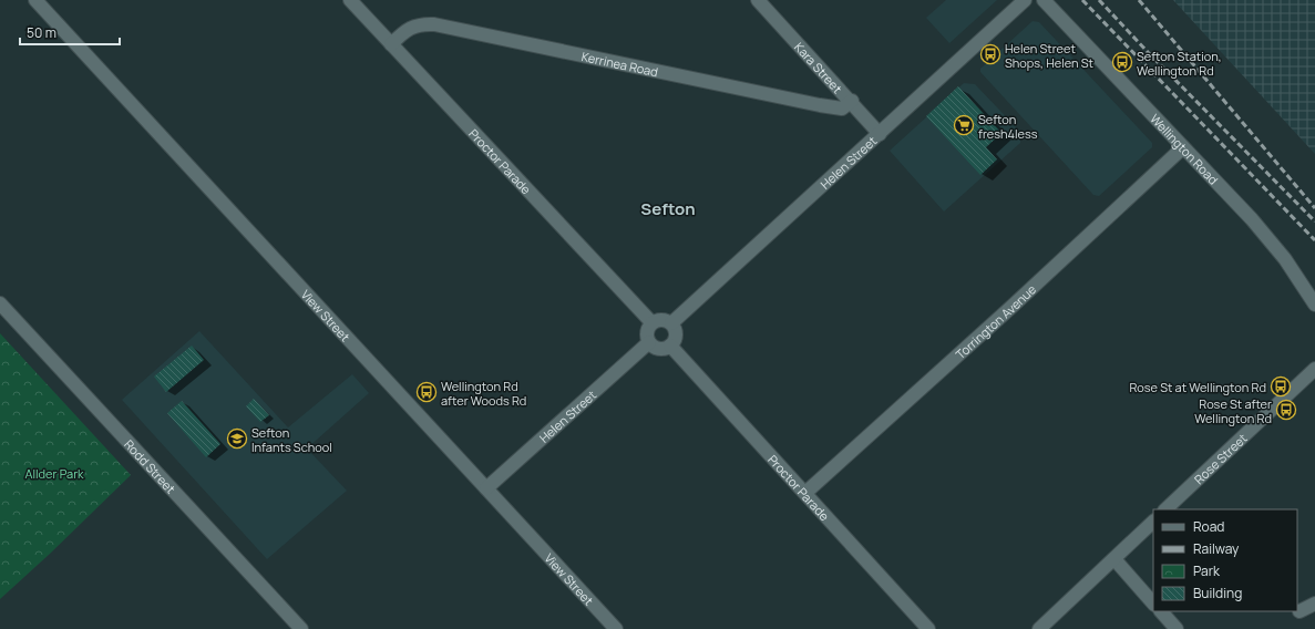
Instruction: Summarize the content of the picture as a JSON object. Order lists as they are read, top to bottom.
{
  "streets": {
    "street": [
      "Kerrinea Road",
      "Kara Street",
      "Wellington Road",
      "Proctor Parade",
      "Helen Street",
      "View Street",
      "Torrington Avenue",
      "Rose Street",
      "Rodd Street"
    ]
  },
  "crossings": [
    ["Kerrinea Road", "Kara Street"],
    ["Kerrinea Road", "Proctor Parade"],
    ["Kara Street", "Helen Street"],
    ["Wellington Road", "Torrington Avenue"],
    ["Proctor Parade", "Helen Street"],
    ["Proctor Parade", "Torrington Avenue"],
    ["Helen Street", "View Street"]
  ],
  "districts": ["Sefton"],
  "parks": ["Allder Park"],
  "places": {
    "bus stop": [
      "Helen Street Shops, Helen St",
      "Sefton Station, Wellington Rd",
      "Rose St at Wellington Rd",
      "Wellington Rd after Woods Rd",
      "Rose St after Wellington Rd"
    ],
    "supermarket": ["Sefton fresh4less"],
    "school or university": ["Sefton Infants School"]
  },
  "legend": [
    "Road",
    "Railway",
    "Park",
    "Building"
  ],
  "scale_bar": "50 m"
}
